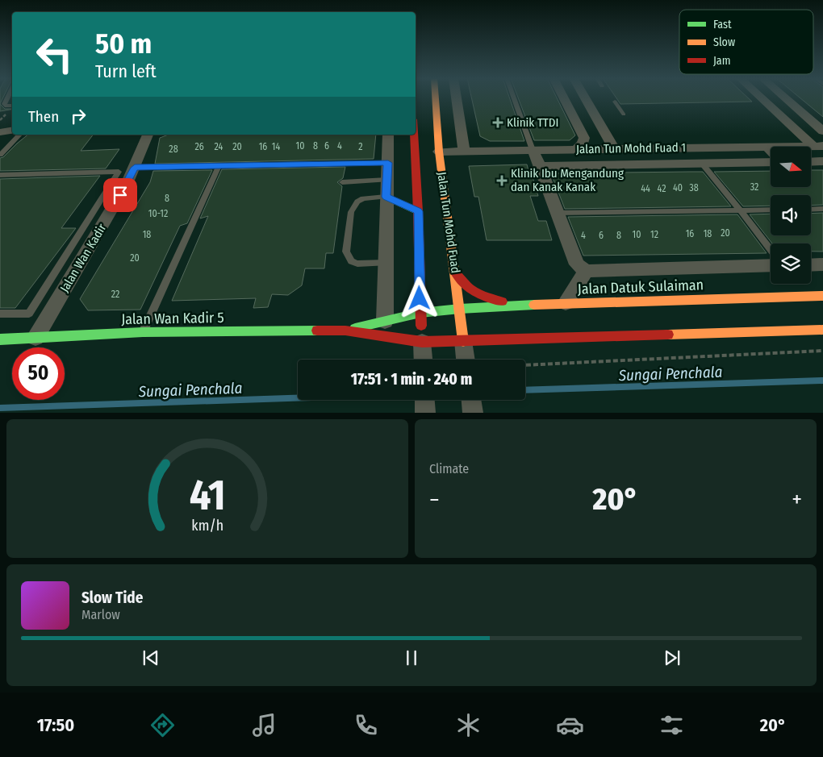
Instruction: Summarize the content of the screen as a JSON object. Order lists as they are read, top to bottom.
{
  "streets": {
    "main road": ["Jalan Tun Mohd Fuad", "Jalan Datuk Sulaiman", "Jalan Wan Kadir 5"],
    "street": ["Jalan Tun Mohd Fuad 1", "Jalan Wan Kadir"]
  },
  "crossings": [
    ["Jalan Tun Mohd Fuad 1", "Jalan Tun Mohd Fuad"],
    ["Jalan Tun Mohd Fuad", "Jalan Datuk Sulaiman"],
    ["Jalan Tun Mohd Fuad", "Jalan Wan Kadir 5"],
    ["Jalan Wan Kadir", "Jalan Wan Kadir 5"],
    ["Jalan Datuk Sulaiman", "Jalan Wan Kadir 5"]
  ],
  "water": ["Sungai Penchala"],
  "places": {
    "health": ["Klinik TTDI", "Klinik Ibu Mengandung dan Kanak Kanak"]
  },
  "house_numbers": [
    "10",
    "8",
    "6",
    "4",
    "26",
    "24",
    "20",
    "16",
    "14",
    "2",
    "28",
    "32",
    "40",
    "38",
    "44",
    "42",
    "8",
    "10-12",
    "20",
    "16",
    "18",
    "18",
    "10",
    "12",
    "4",
    "6",
    "8",
    "20",
    "22"
  ],
  "legend": ["Fast", "Slow", "Jam"],
  "north": "right",
  "page": {
    "turn": ["50 m", "Turn left"],
    "then": "Then",
    "limit": "50",
    "trip": "17:51 · 1 min · 240 m",
    "tile": "Climate",
    "heat": ["−", "20°", "+"],
    "song": ["Slow Tide", "Marlow"],
    "tabs": ["17:50", "20°"],
    "gauge": ["41", "km/h"]
  }
}
